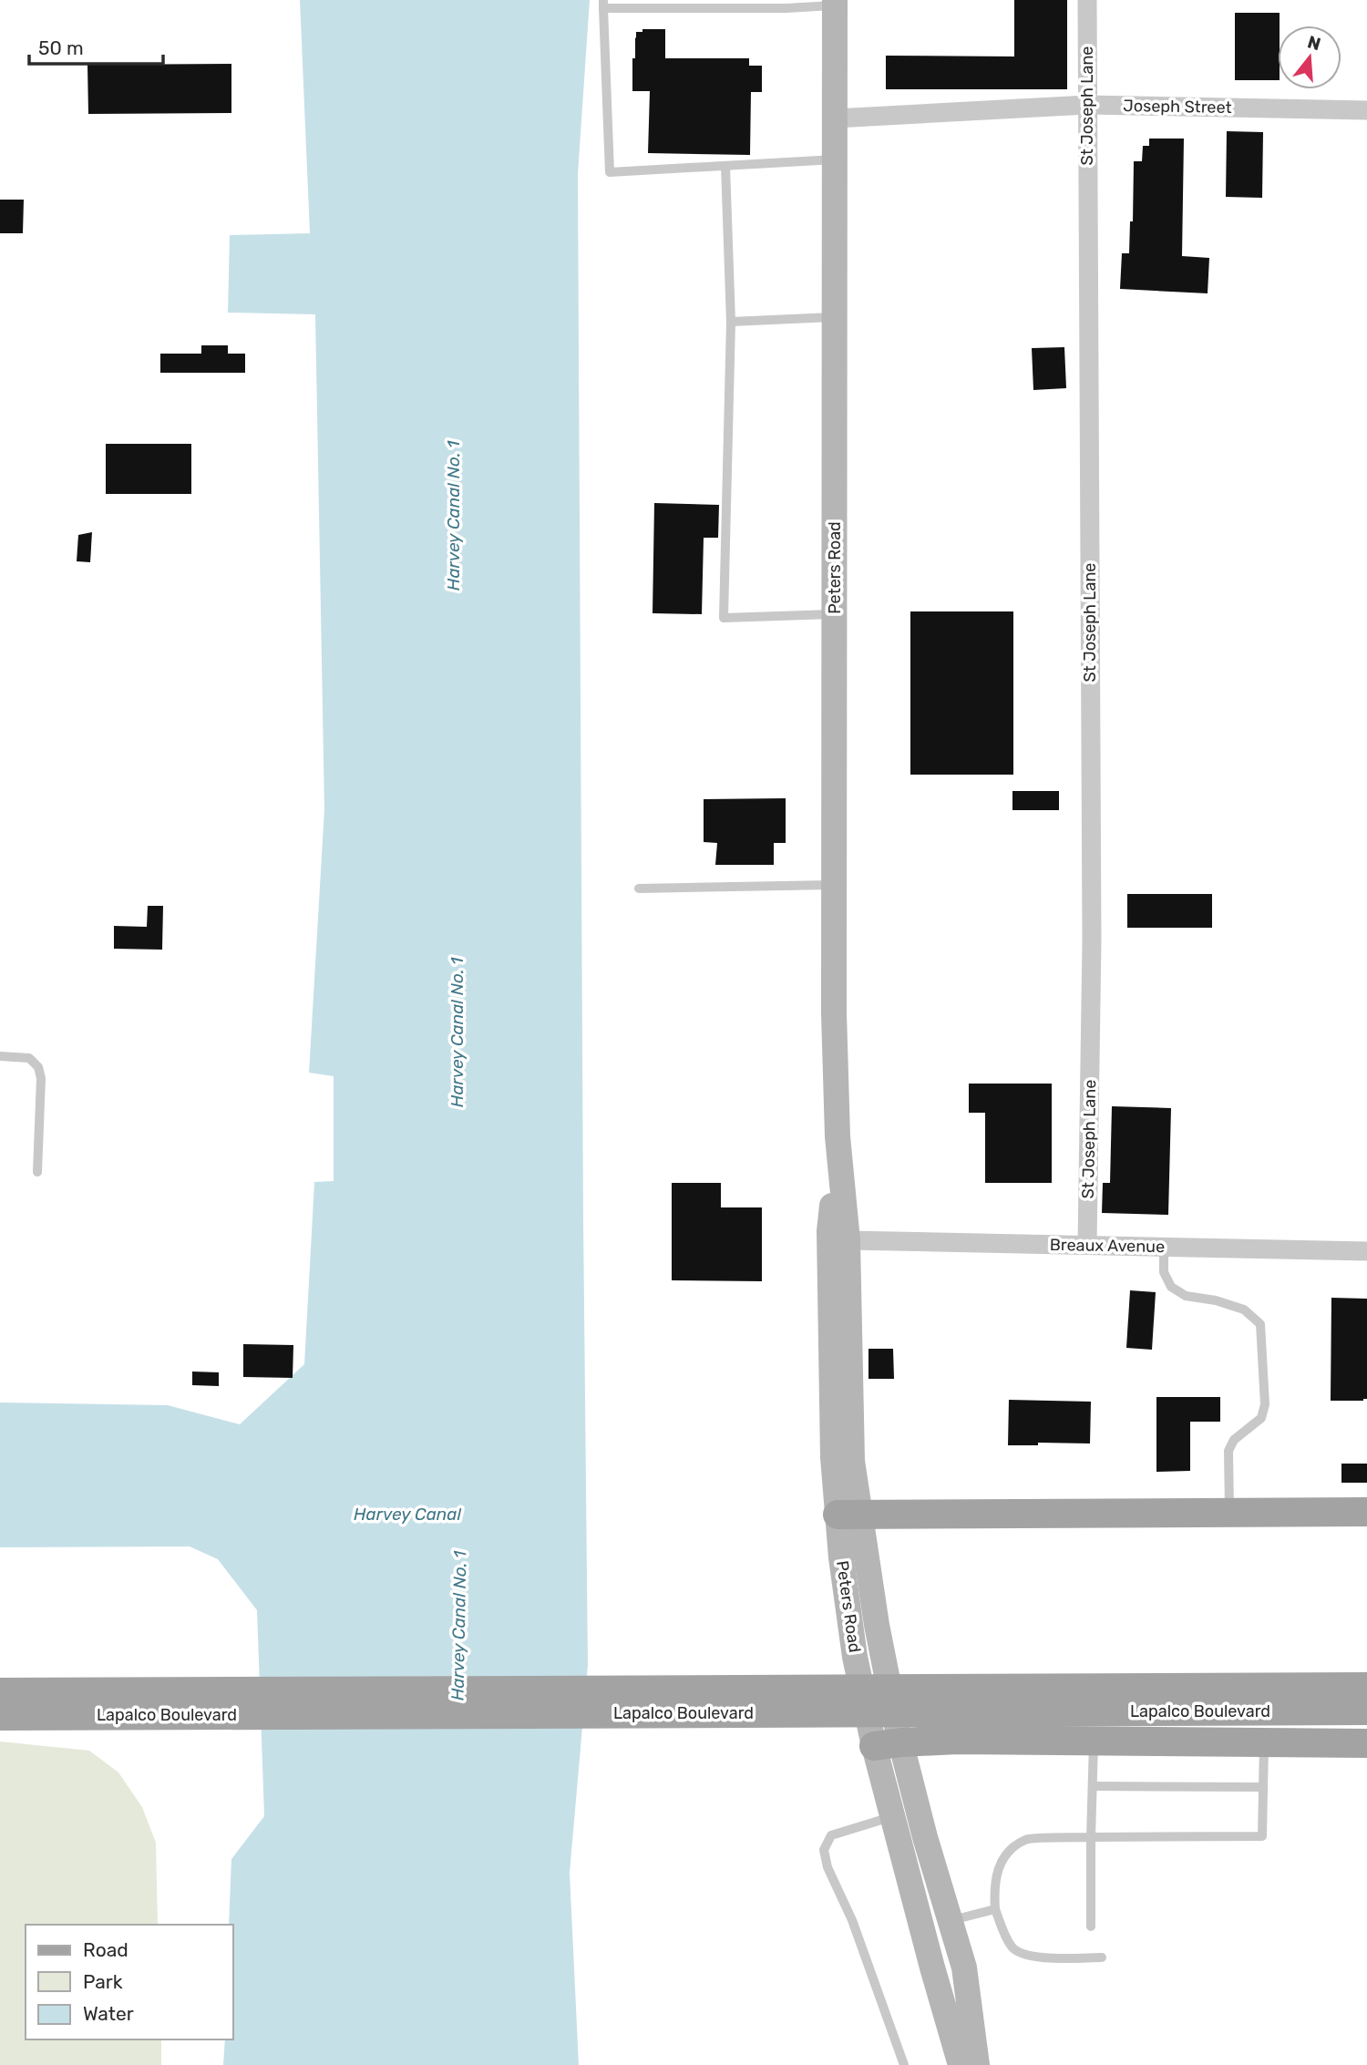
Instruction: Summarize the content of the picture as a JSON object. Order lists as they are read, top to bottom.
{
  "streets": {
    "main road": ["Peters Road", "Lapalco Boulevard"],
    "street": ["St Joseph Lane", "Joseph Street", "Breaux Avenue"]
  },
  "crossings": [
    ["St Joseph Lane", "Joseph Street"],
    ["St Joseph Lane", "Breaux Avenue"],
    ["Joseph Street", "Peters Road"],
    ["Peters Road", "Breaux Avenue"]
  ],
  "water": ["Harvey Canal No. 1", "Harvey Canal"],
  "legend": ["Road", "Park", "Water"],
  "scale_bar": "50 m",
  "north": "top"
}
